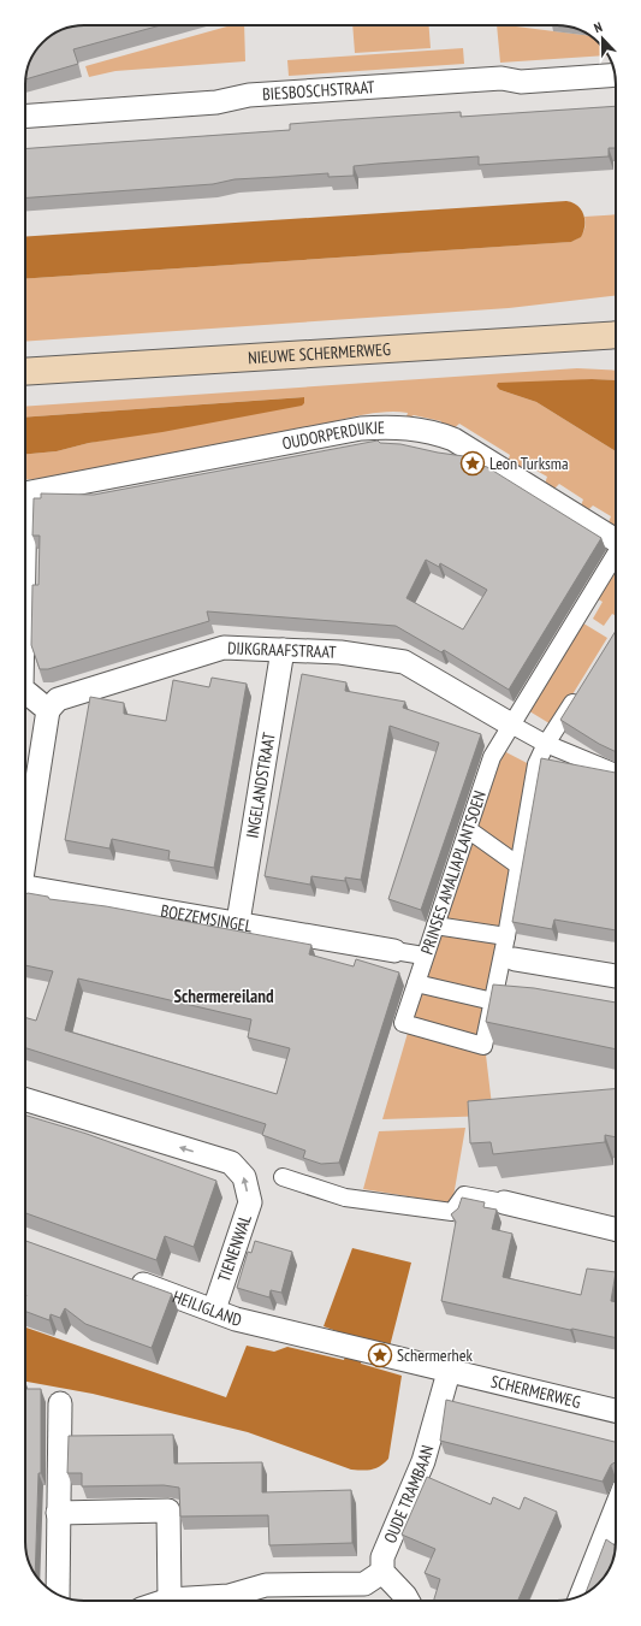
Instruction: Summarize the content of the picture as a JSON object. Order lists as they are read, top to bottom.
{
  "streets": {
    "main road": ["NIEUWE SCHERMERWEG"],
    "street": [
      "BIESBOSCHSTRAAT",
      "OUDORPERDIJKJE",
      "DIJKGRAAFSTRAAT",
      "INGELANDSTRAAT",
      "PRINSES AMALIAPLANTSOEN",
      "BOEZEMSINGEL",
      "TIENENWAL",
      "HEILIGLAND",
      "SCHERMERWEG",
      "OUDE TRAMBAAN"
    ]
  },
  "crossings": [
    ["DIJKGRAAFSTRAAT", "INGELANDSTRAAT"],
    ["DIJKGRAAFSTRAAT", "PRINSES AMALIAPLANTSOEN"],
    ["INGELANDSTRAAT", "BOEZEMSINGEL"],
    ["TIENENWAL", "HEILIGLAND"],
    ["HEILIGLAND", "SCHERMERWEG"],
    ["HEILIGLAND", "OUDE TRAMBAAN"],
    ["SCHERMERWEG", "OUDE TRAMBAAN"]
  ],
  "districts": ["Schermereiland"],
  "places": {
    "place": ["Leon Turksma", "Schermerhek"]
  },
  "north": "top"
}
